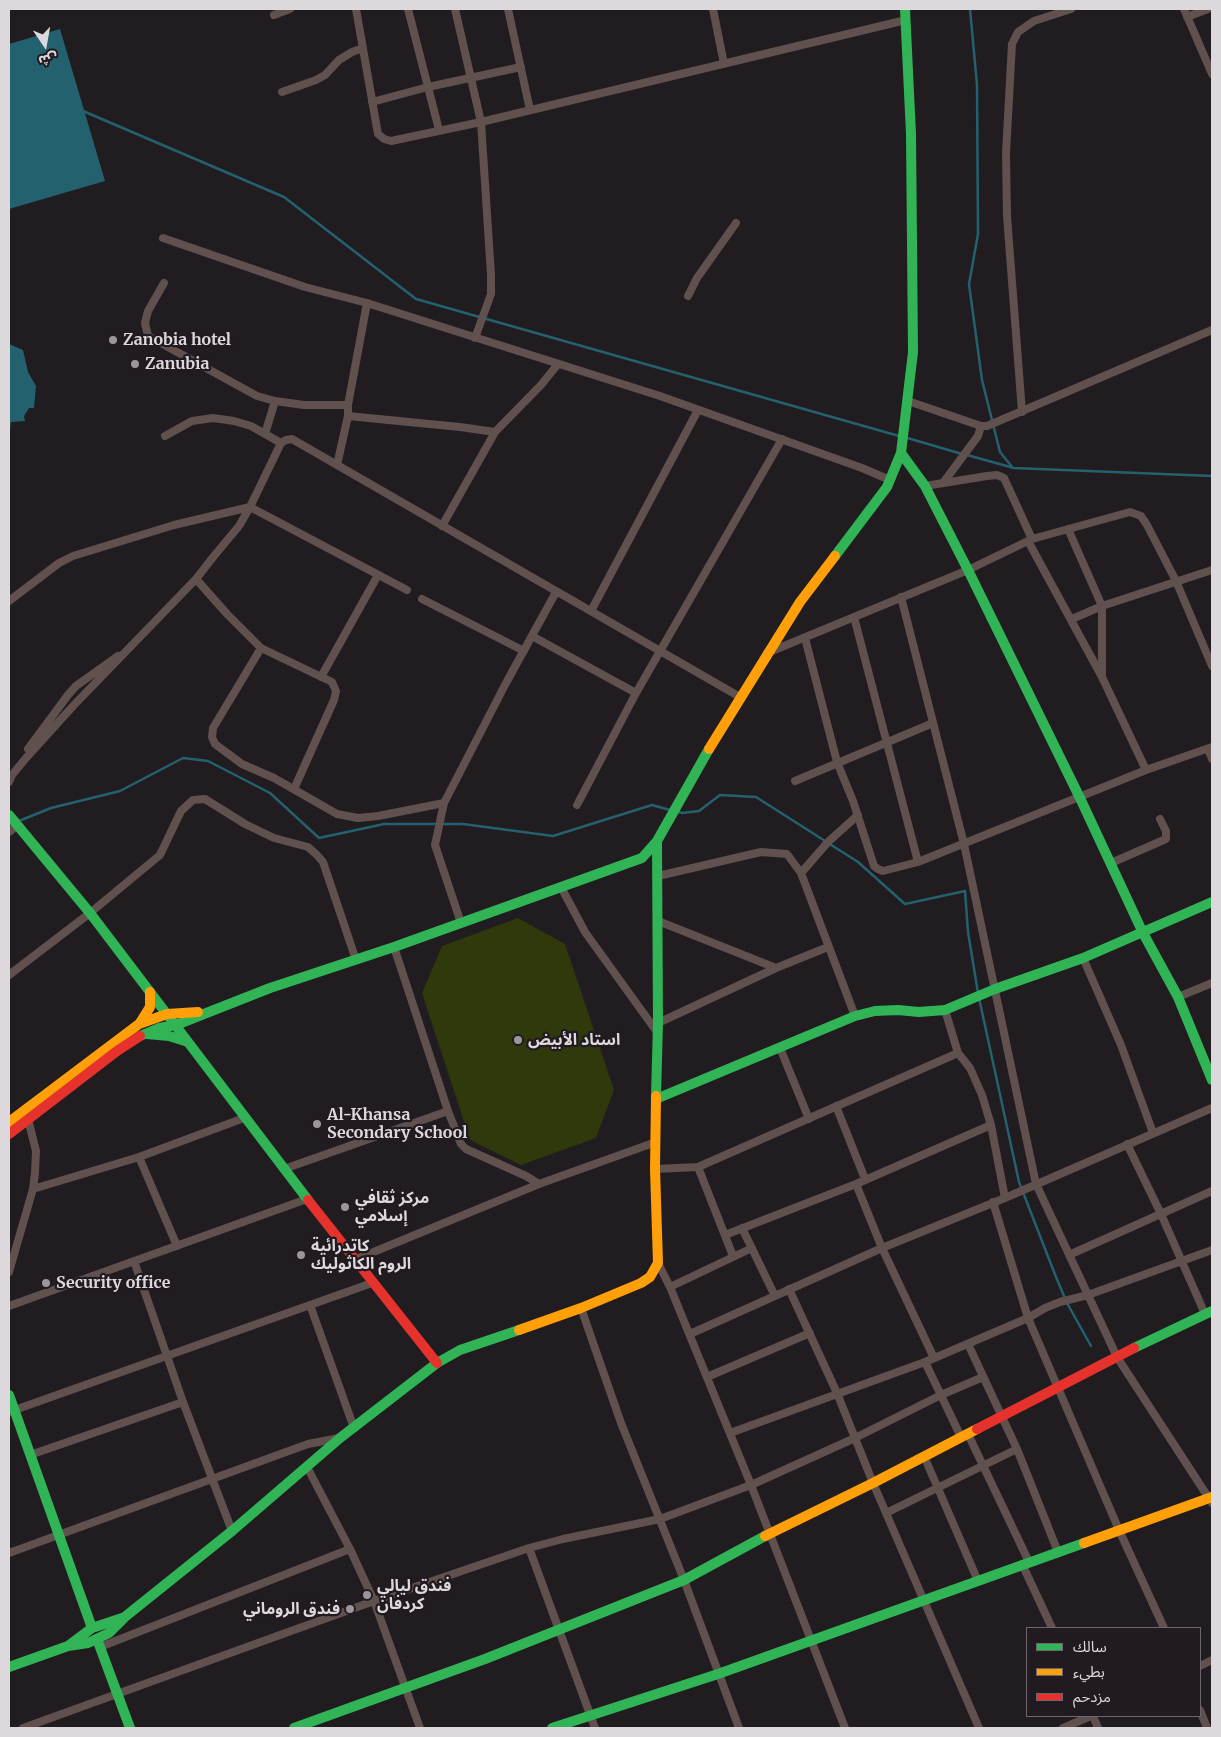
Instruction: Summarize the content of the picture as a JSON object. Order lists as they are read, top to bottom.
{
  "places": [
    "Zanobia hotel",
    "Zanubia",
    "استاد الأبيض",
    "Al-Khansa Secondary School",
    "مركز ثقافي إسلامي",
    "كاتدرائية الروم الكاثوليك",
    "Security office",
    "فندق ليالي كردفان",
    "فندق الروماني"
  ],
  "legend": ["سالك", "بطيء", "مزدحم"],
  "north": "bottom"
}
